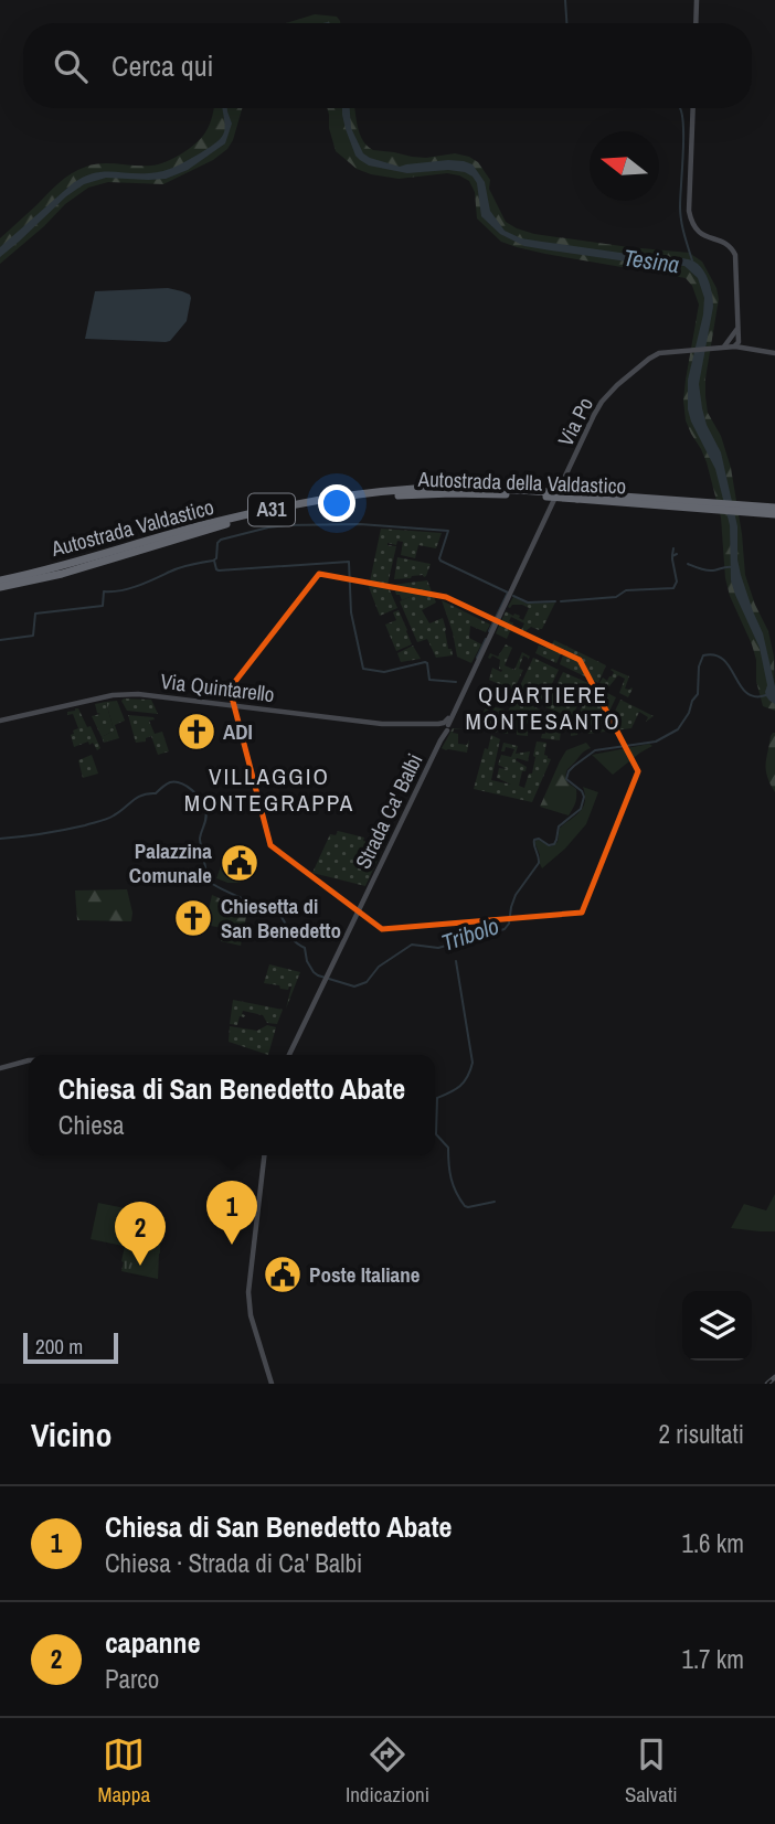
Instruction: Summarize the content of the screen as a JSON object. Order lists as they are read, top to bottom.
{
  "streets": {
    "highway": ["Autostrada della Valdastico", "A31", "Autostrada Valdastico"],
    "main road": ["Via Po", "Via Quintarello", "Strada Ca' Balbi"]
  },
  "crossings": [
    ["Via Po", "Via Quintarello"],
    ["Via Po", "Strada Ca' Balbi"],
    ["Autostrada della Valdastico", "Autostrada Valdastico"],
    ["Via Quintarello", "Strada Ca' Balbi"]
  ],
  "districts": ["QUARTIERE MONTESANTO", "VILLAGGIO MONTEGRAPPA"],
  "water": ["Tesina", "Tribolo"],
  "places": {
    "church": ["ADI", "Chiesetta di San Benedetto"],
    "public building": ["Palazzina Comunale", "Poste Italiane"]
  },
  "scale_bar": "200 m",
  "north": "left",
  "page": {
    "search": "Cerca qui",
    "popup": ["Chiesa di San Benedetto Abate", "Chiesa"],
    "pins": ["1", "2"],
    "scale": "200 m",
    "heading": ["Vicino", "2 risultati"],
    "list": [
      {
        "mark": "1",
        "name": "Chiesa di San Benedetto Abate",
        "note": "Chiesa · Strada di Ca' Balbi",
        "value": "1.6 km"
      },
      {
        "mark": "2",
        "name": "capanne",
        "note": "Parco",
        "value": "1.7 km"
      }
    ],
    "nav": ["Mappa", "Indicazioni", "Salvati"]
  }
}
